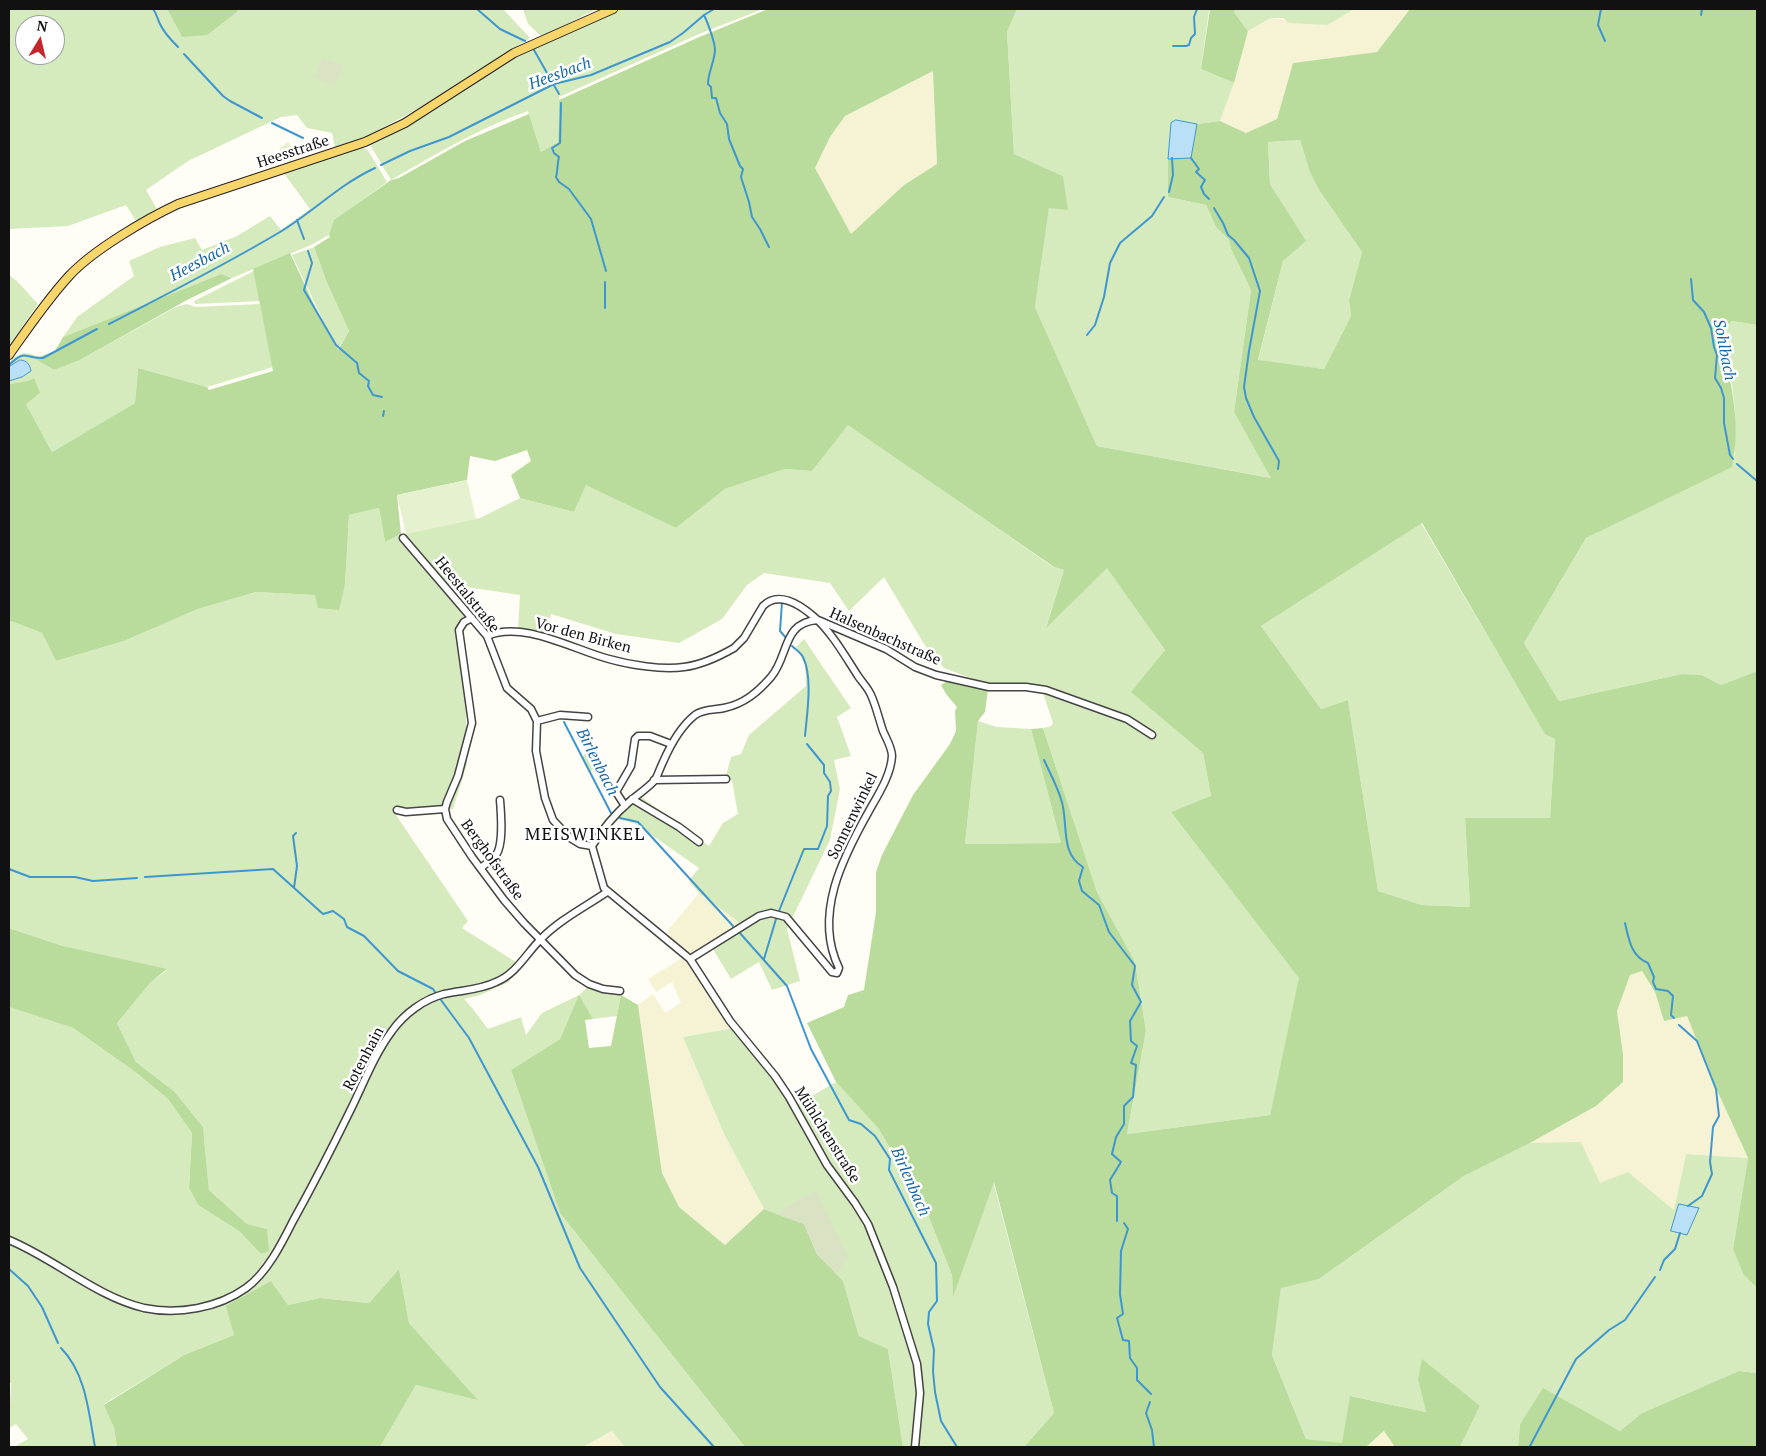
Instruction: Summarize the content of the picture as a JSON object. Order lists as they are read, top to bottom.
{
  "streets": {
    "main road": ["Heesstraße"],
    "street": [
      "Heestalstraße",
      "Vor den Birken",
      "Halsenbachstraße",
      "Sonnenwinkel",
      "Berghofstraße",
      "Rotenhain",
      "Mühlchenstraße"
    ]
  },
  "crossings": [
    ["Heestalstraße", "Vor den Birken"],
    ["Heestalstraße", "Berghofstraße"],
    ["Vor den Birken", "Halsenbachstraße"],
    ["Vor den Birken", "Sonnenwinkel"],
    ["Halsenbachstraße", "Sonnenwinkel"],
    ["Sonnenwinkel", "Mühlchenstraße"],
    ["Berghofstraße", "Rotenhain"],
    ["Rotenhain", "Mühlchenstraße"]
  ],
  "districts": ["MEISWINKEL"],
  "water": ["Heesbach", "Sohlbach", "Birlenbach"],
  "north": "top"
}
